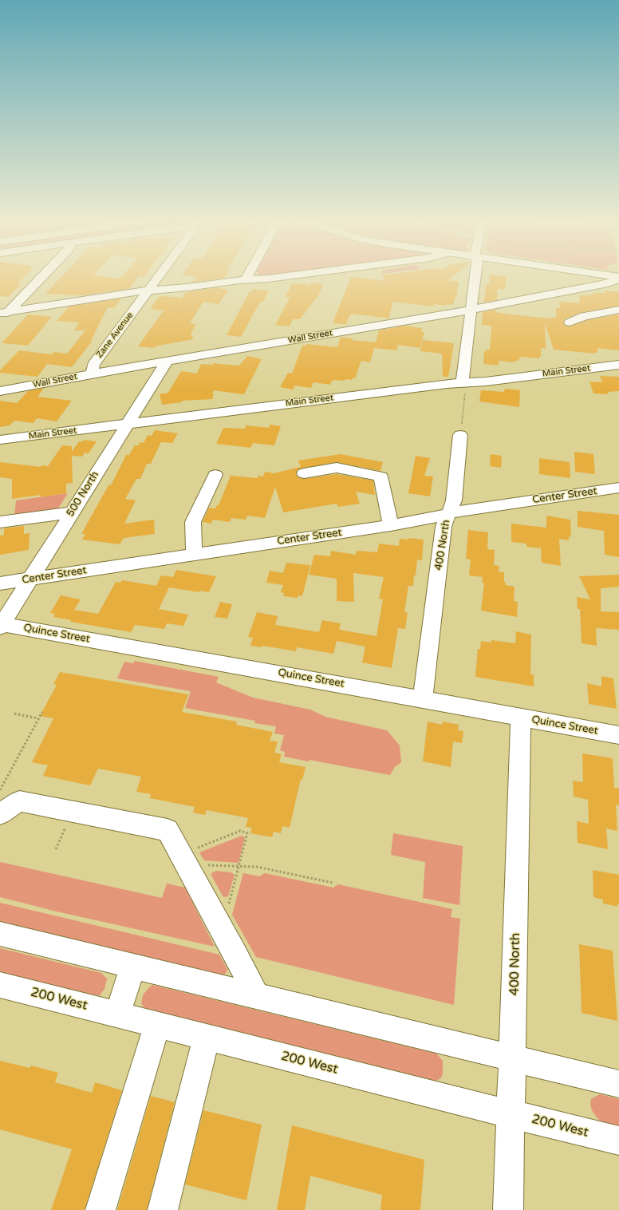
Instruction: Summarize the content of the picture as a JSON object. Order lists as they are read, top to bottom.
{
  "streets": {
    "street": [
      "Zane Avenue",
      "Wall Street",
      "Main Street",
      "500 North",
      "Center Street",
      "400 North",
      "Quince Street",
      "200 West"
    ]
  },
  "crossings": [
    ["Zane Avenue", "Wall Street"],
    ["Wall Street", "500 North"],
    ["Main Street", "500 North"],
    ["500 North", "Center Street"],
    ["500 North", "Quince Street"],
    ["Center Street", "400 North"],
    ["400 North", "Quince Street"],
    ["400 North", "200 West"]
  ]
}
